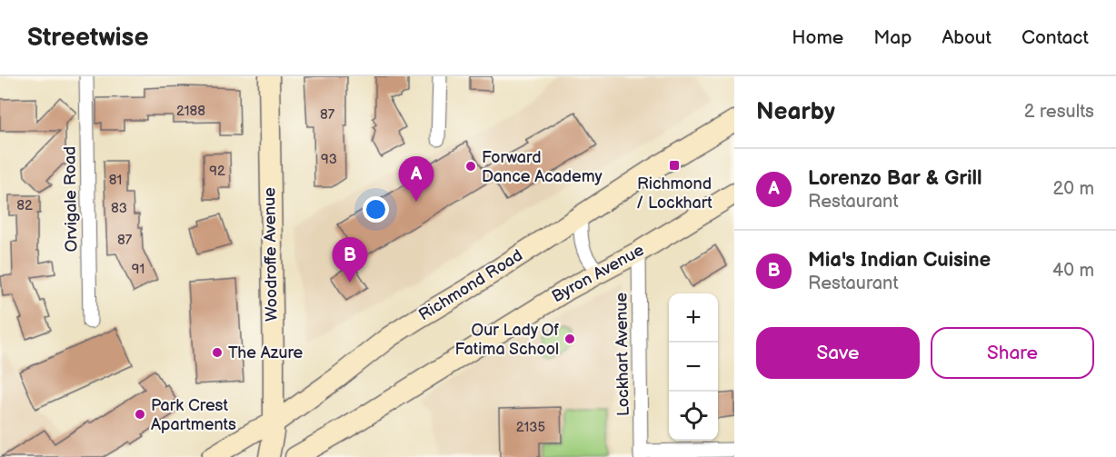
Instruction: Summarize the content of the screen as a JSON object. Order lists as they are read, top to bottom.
{
  "streets": {
    "main road": ["Woodroffe Avenue", "Byron Avenue", "Richmond Road"],
    "street": ["Orvigale Road", "Lockhart Avenue"]
  },
  "crossings": [
    ["Woodroffe Avenue", "Richmond Road"],
    ["Byron Avenue", "Lockhart Avenue"]
  ],
  "places": {
    "transit": ["Richmond / Lockhart"],
    "other": [
      "Forward Dance Academy",
      "Our Lady Of Fatima School",
      "The Azure",
      "Park Crest Apartments"
    ]
  },
  "house_numbers": [
    "2188",
    "87",
    "93",
    "92",
    "81",
    "82",
    "83",
    "87",
    "91",
    "2135"
  ],
  "page": {
    "header": "Streetwise",
    "nav": [
      "Home",
      "Map",
      "About",
      "Contact"
    ],
    "heading": ["Nearby", "2 results"],
    "list": [
      {
        "mark": "A",
        "name": "Lorenzo Bar & Grill",
        "note": "Restaurant",
        "value": "20 m"
      },
      {
        "mark": "B",
        "name": "Mia's Indian Cuisine",
        "note": "Restaurant",
        "value": "40 m"
      }
    ],
    "pins": ["A", "B"],
    "map_buttons": ["+", "−"],
    "buttons": ["Save", "Share"]
  }
}
